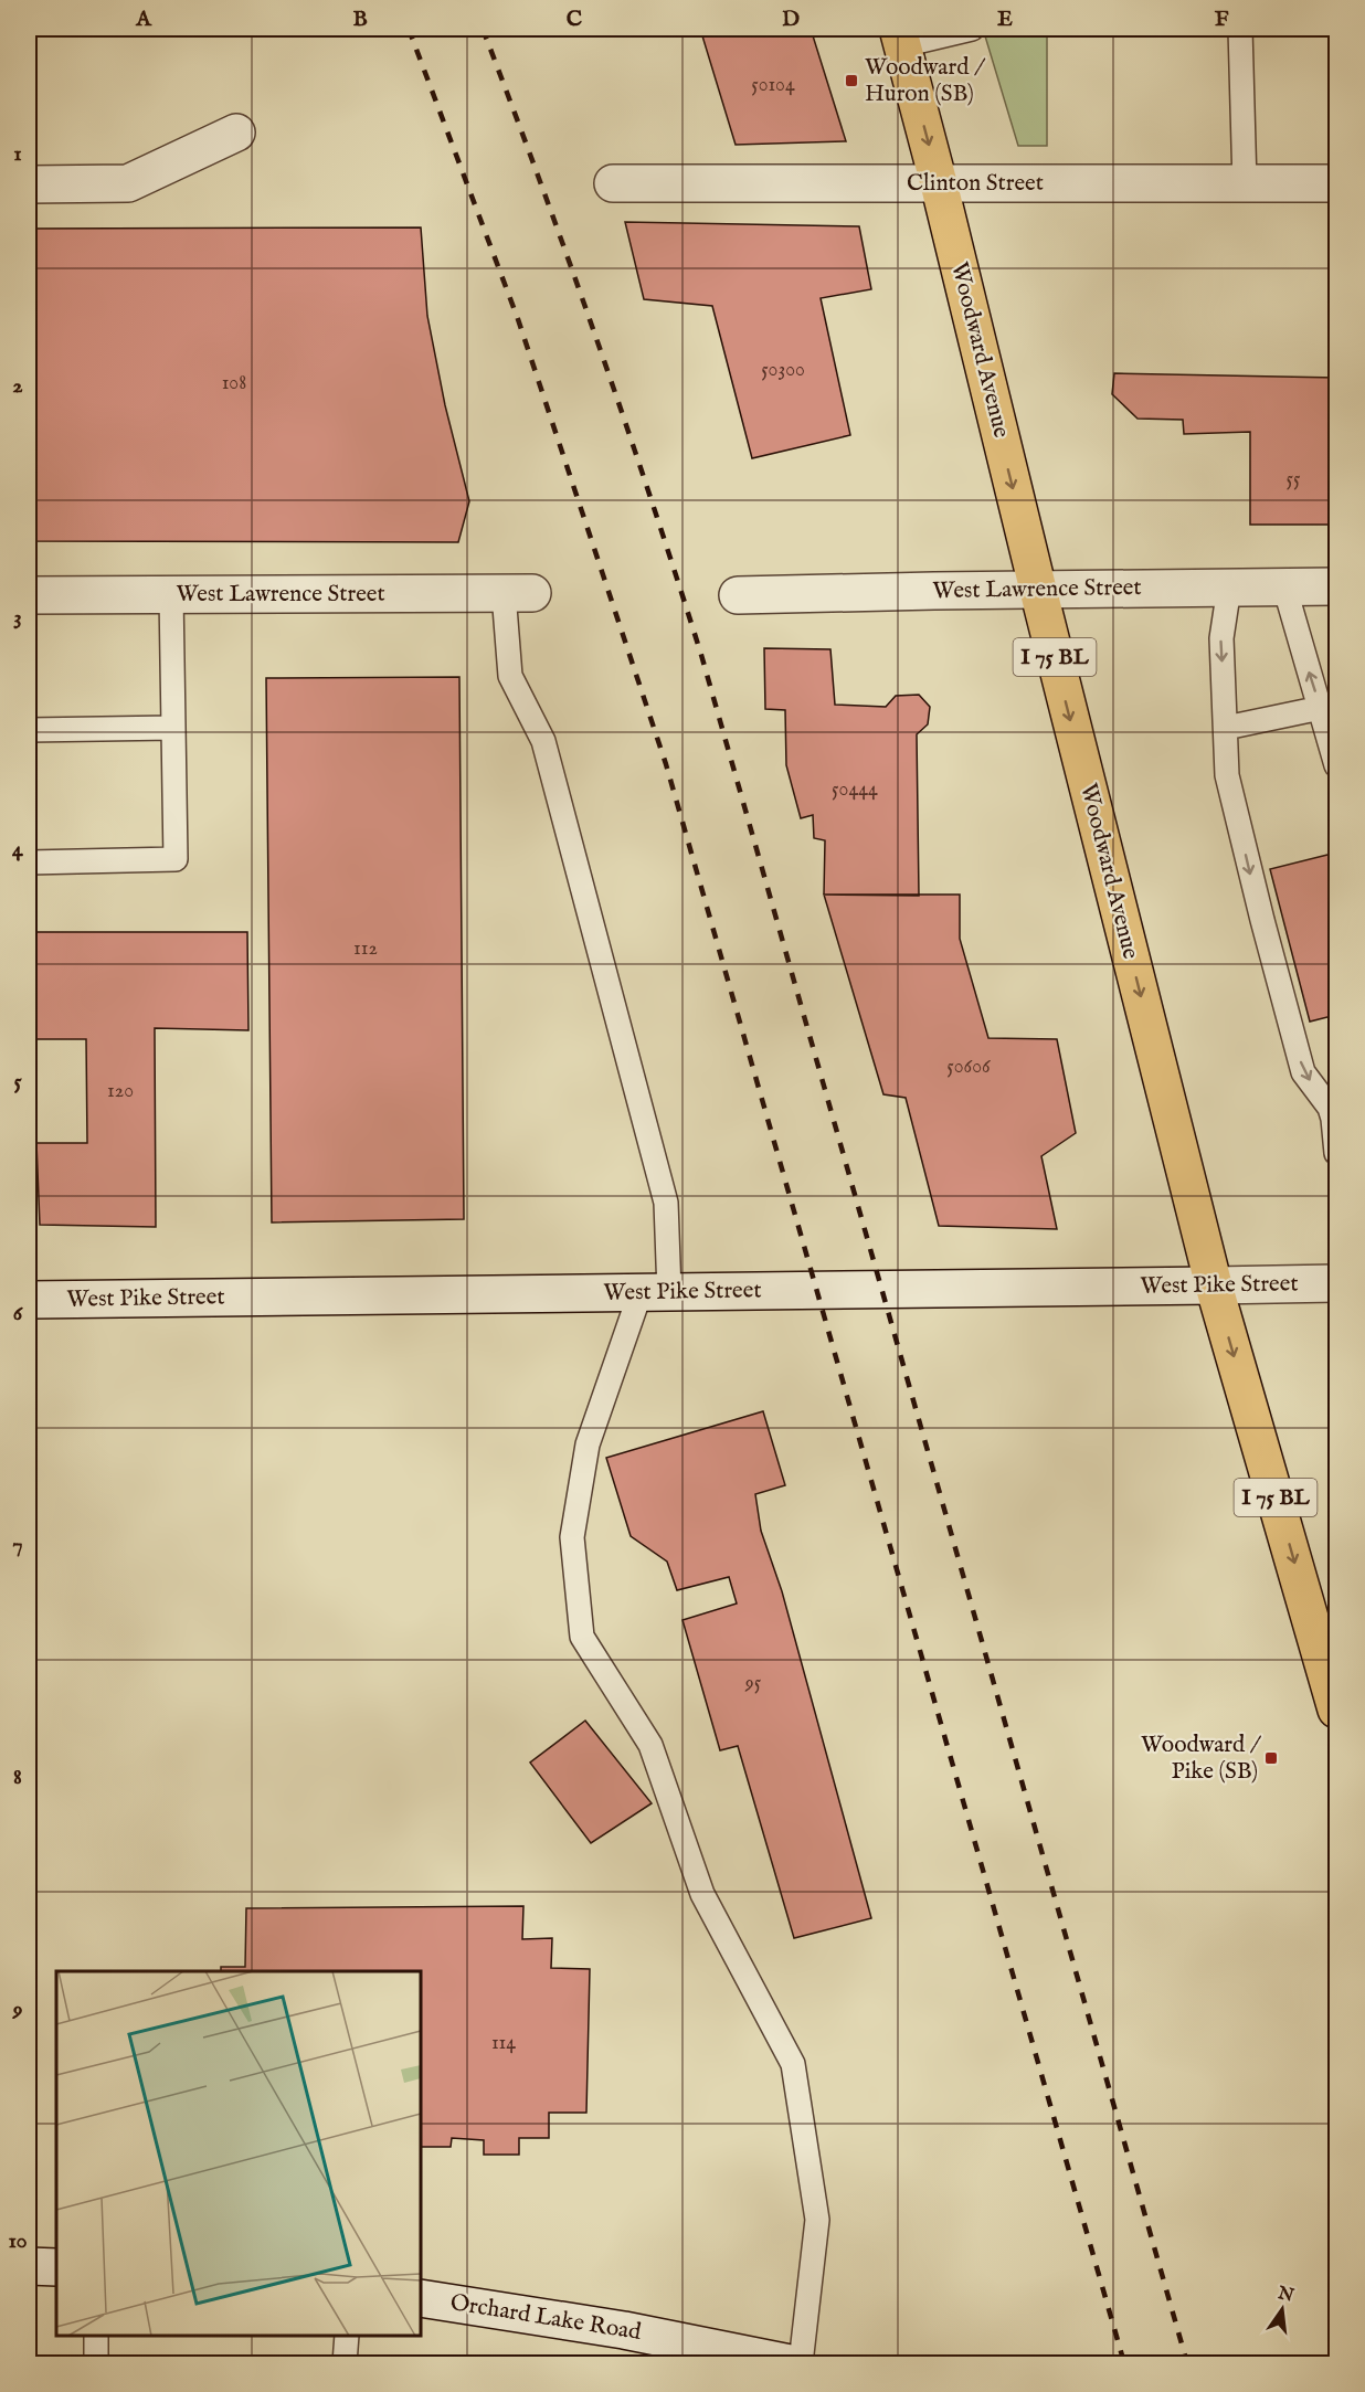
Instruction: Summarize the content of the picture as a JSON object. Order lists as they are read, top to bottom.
{
  "streets": {
    "main road": ["Woodward Avenue", "I 75 BL"],
    "street": [
      "Clinton Street",
      "West Lawrence Street",
      "West Pike Street",
      "Orchard Lake Road"
    ]
  },
  "crossings": [
    ["Clinton Street", "Woodward Avenue"],
    ["Woodward Avenue", "West Lawrence Street"],
    ["Woodward Avenue", "West Pike Street"]
  ],
  "one_way": ["Woodward Avenue"],
  "places": {
    "transit": ["Woodward / Huron (SB)", "Woodward / Pike (SB)"]
  },
  "house_numbers": [
    "50104",
    "50300",
    "108",
    "55",
    "50444",
    "112",
    "50606",
    "120",
    "95",
    "114"
  ],
  "north": "top",
  "grid": {
    "columns": [
      "A",
      "B",
      "C",
      "D",
      "E",
      "F"
    ],
    "rows": [
      "1",
      "2",
      "3",
      "4",
      "5",
      "6",
      "7",
      "8",
      "9",
      "10"
    ]
  }
}
